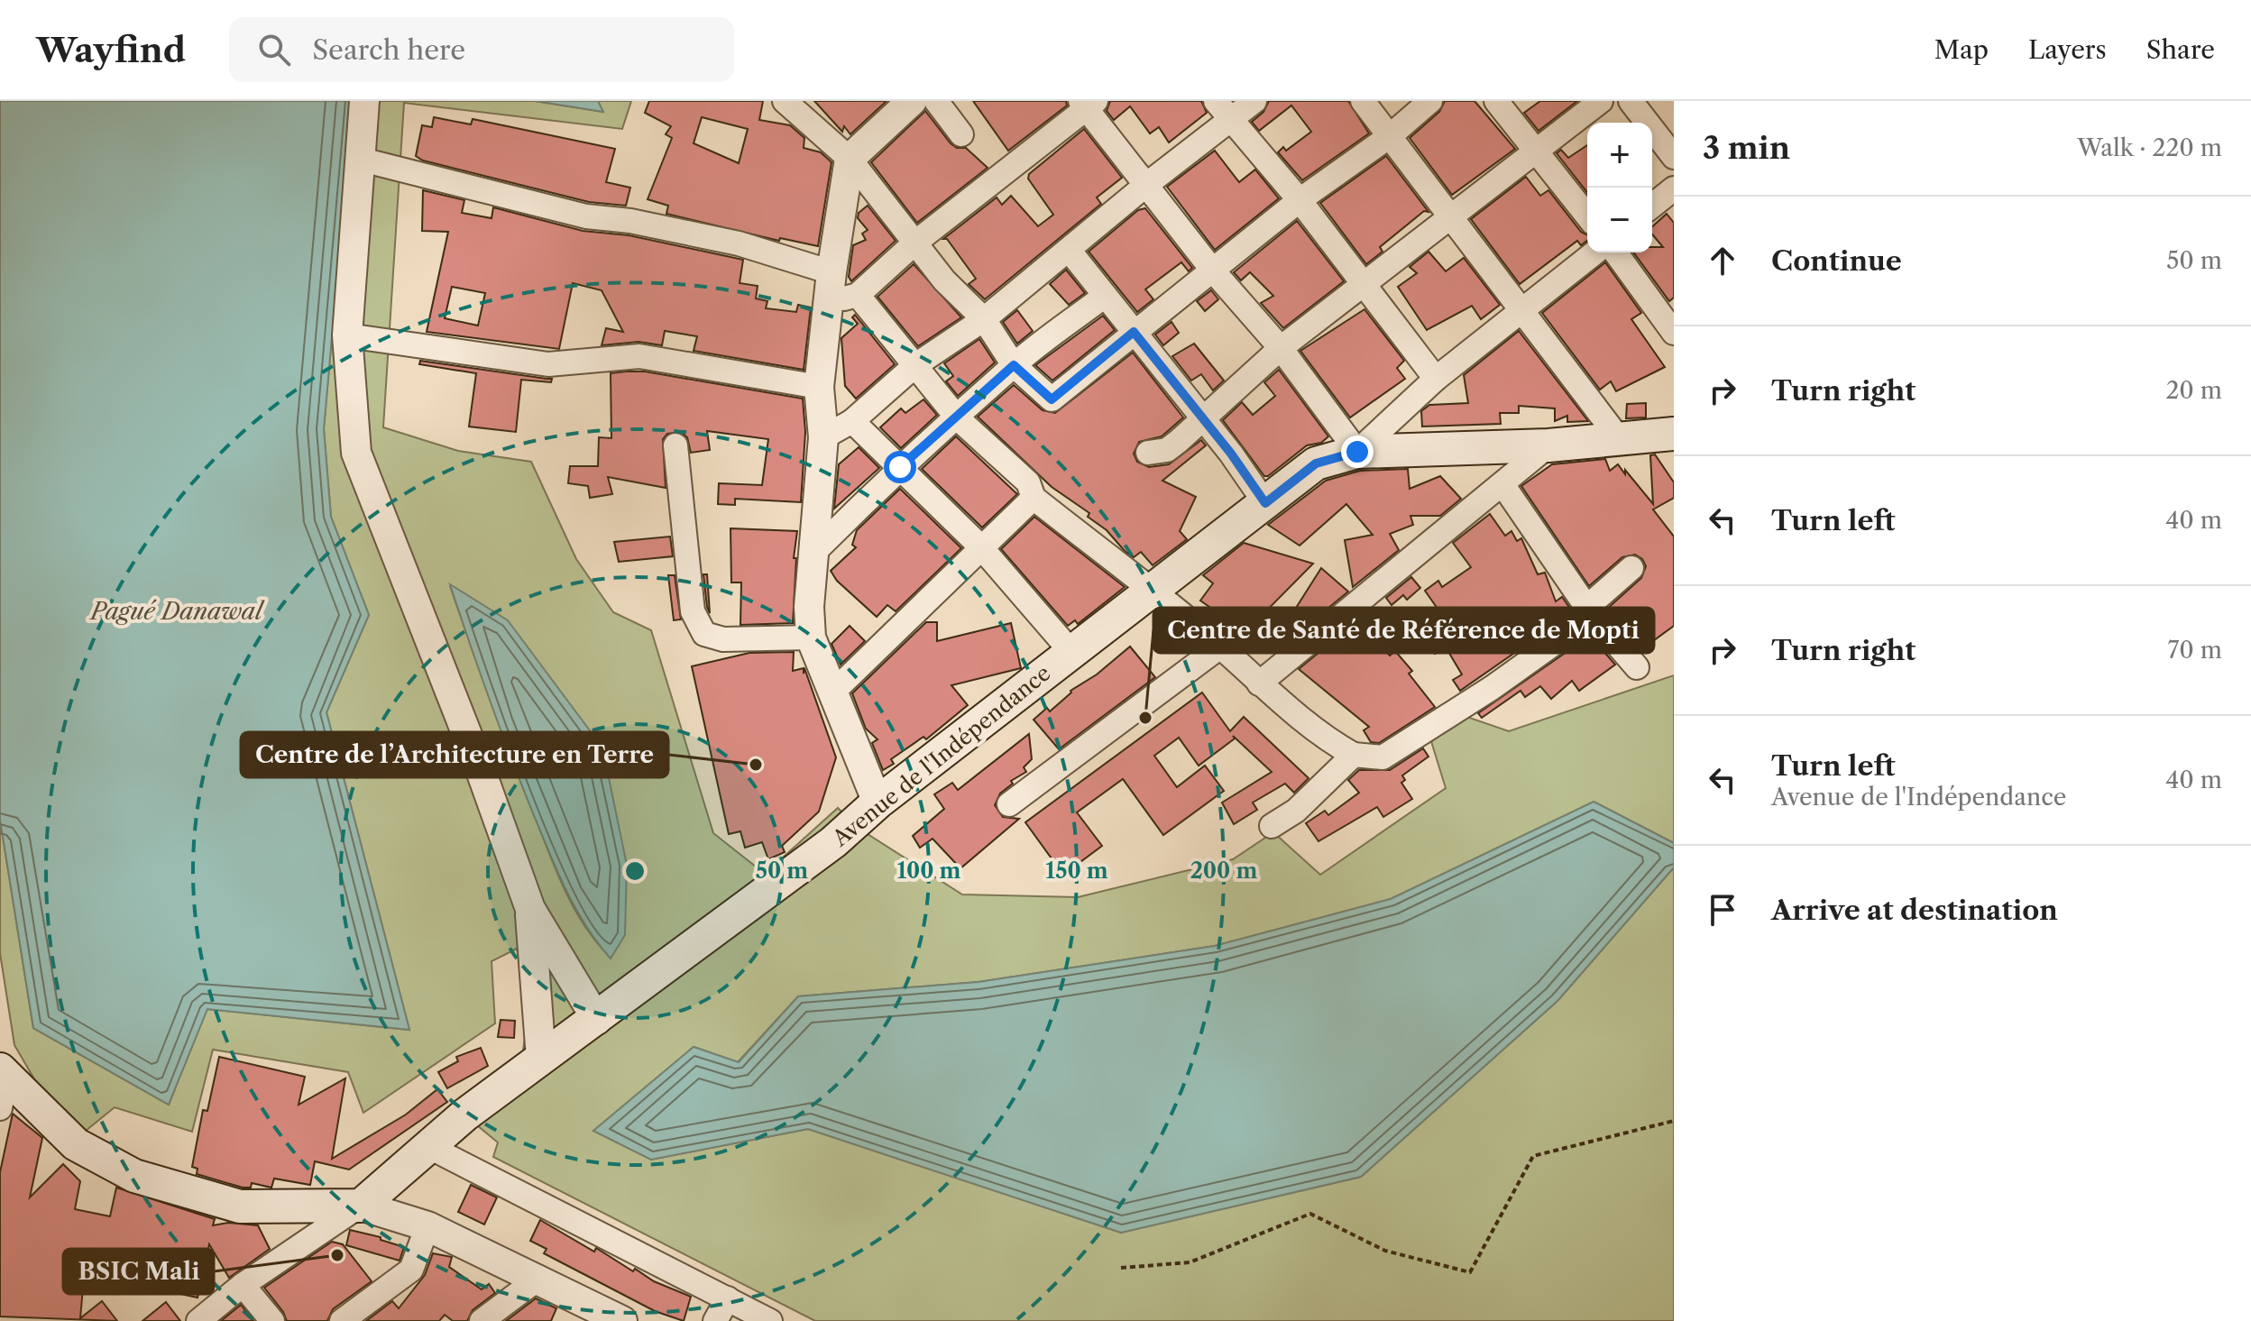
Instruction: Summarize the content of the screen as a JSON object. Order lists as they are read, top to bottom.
{
  "streets": {
    "main road": ["Avenue de l'Indépendance"]
  },
  "water": ["Pagué Danawal"],
  "places": ["Centre de Santé de Référence de Mopti", "Centre de l’Architecture en Terre", "BSIC Mali"],
  "page": {
    "header": "Wayfind",
    "search": "Search here",
    "nav": ["Map", "Layers", "Share"],
    "heading": ["3 min", "Walk · 220 m"],
    "map_buttons": ["+", "−"],
    "list": [
      ["Continue", "50 m"],
      ["Turn right", "20 m"],
      ["Turn left", "40 m"],
      ["Turn right", "70 m"],
      ["Turn left", "Avenue de l'Indépendance", "40 m"],
      "Arrive at destination"
    ]
  },
  "rings": [
    "50 m",
    "100 m",
    "150 m",
    "200 m"
  ]
}
